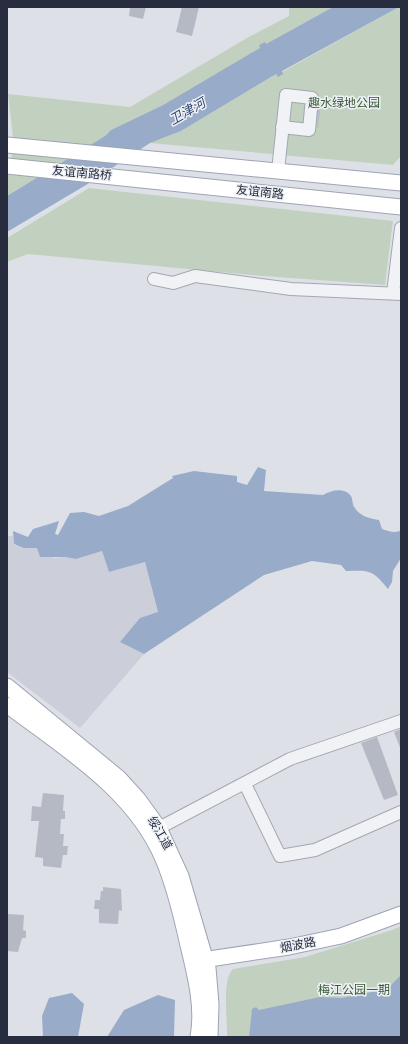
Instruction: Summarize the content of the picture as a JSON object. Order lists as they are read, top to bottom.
{
  "streets": {
    "main road": [
      "友谊南路桥",
      "友谊南路",
      "绥江道",
      "烟波路"
    ]
  },
  "crossings": [
    ["友谊南路桥", "友谊南路"],
    ["绥江道", "烟波路"]
  ],
  "water": ["卫津河"],
  "parks": ["趣水绿地公园", "梅江公园一期"]
}
